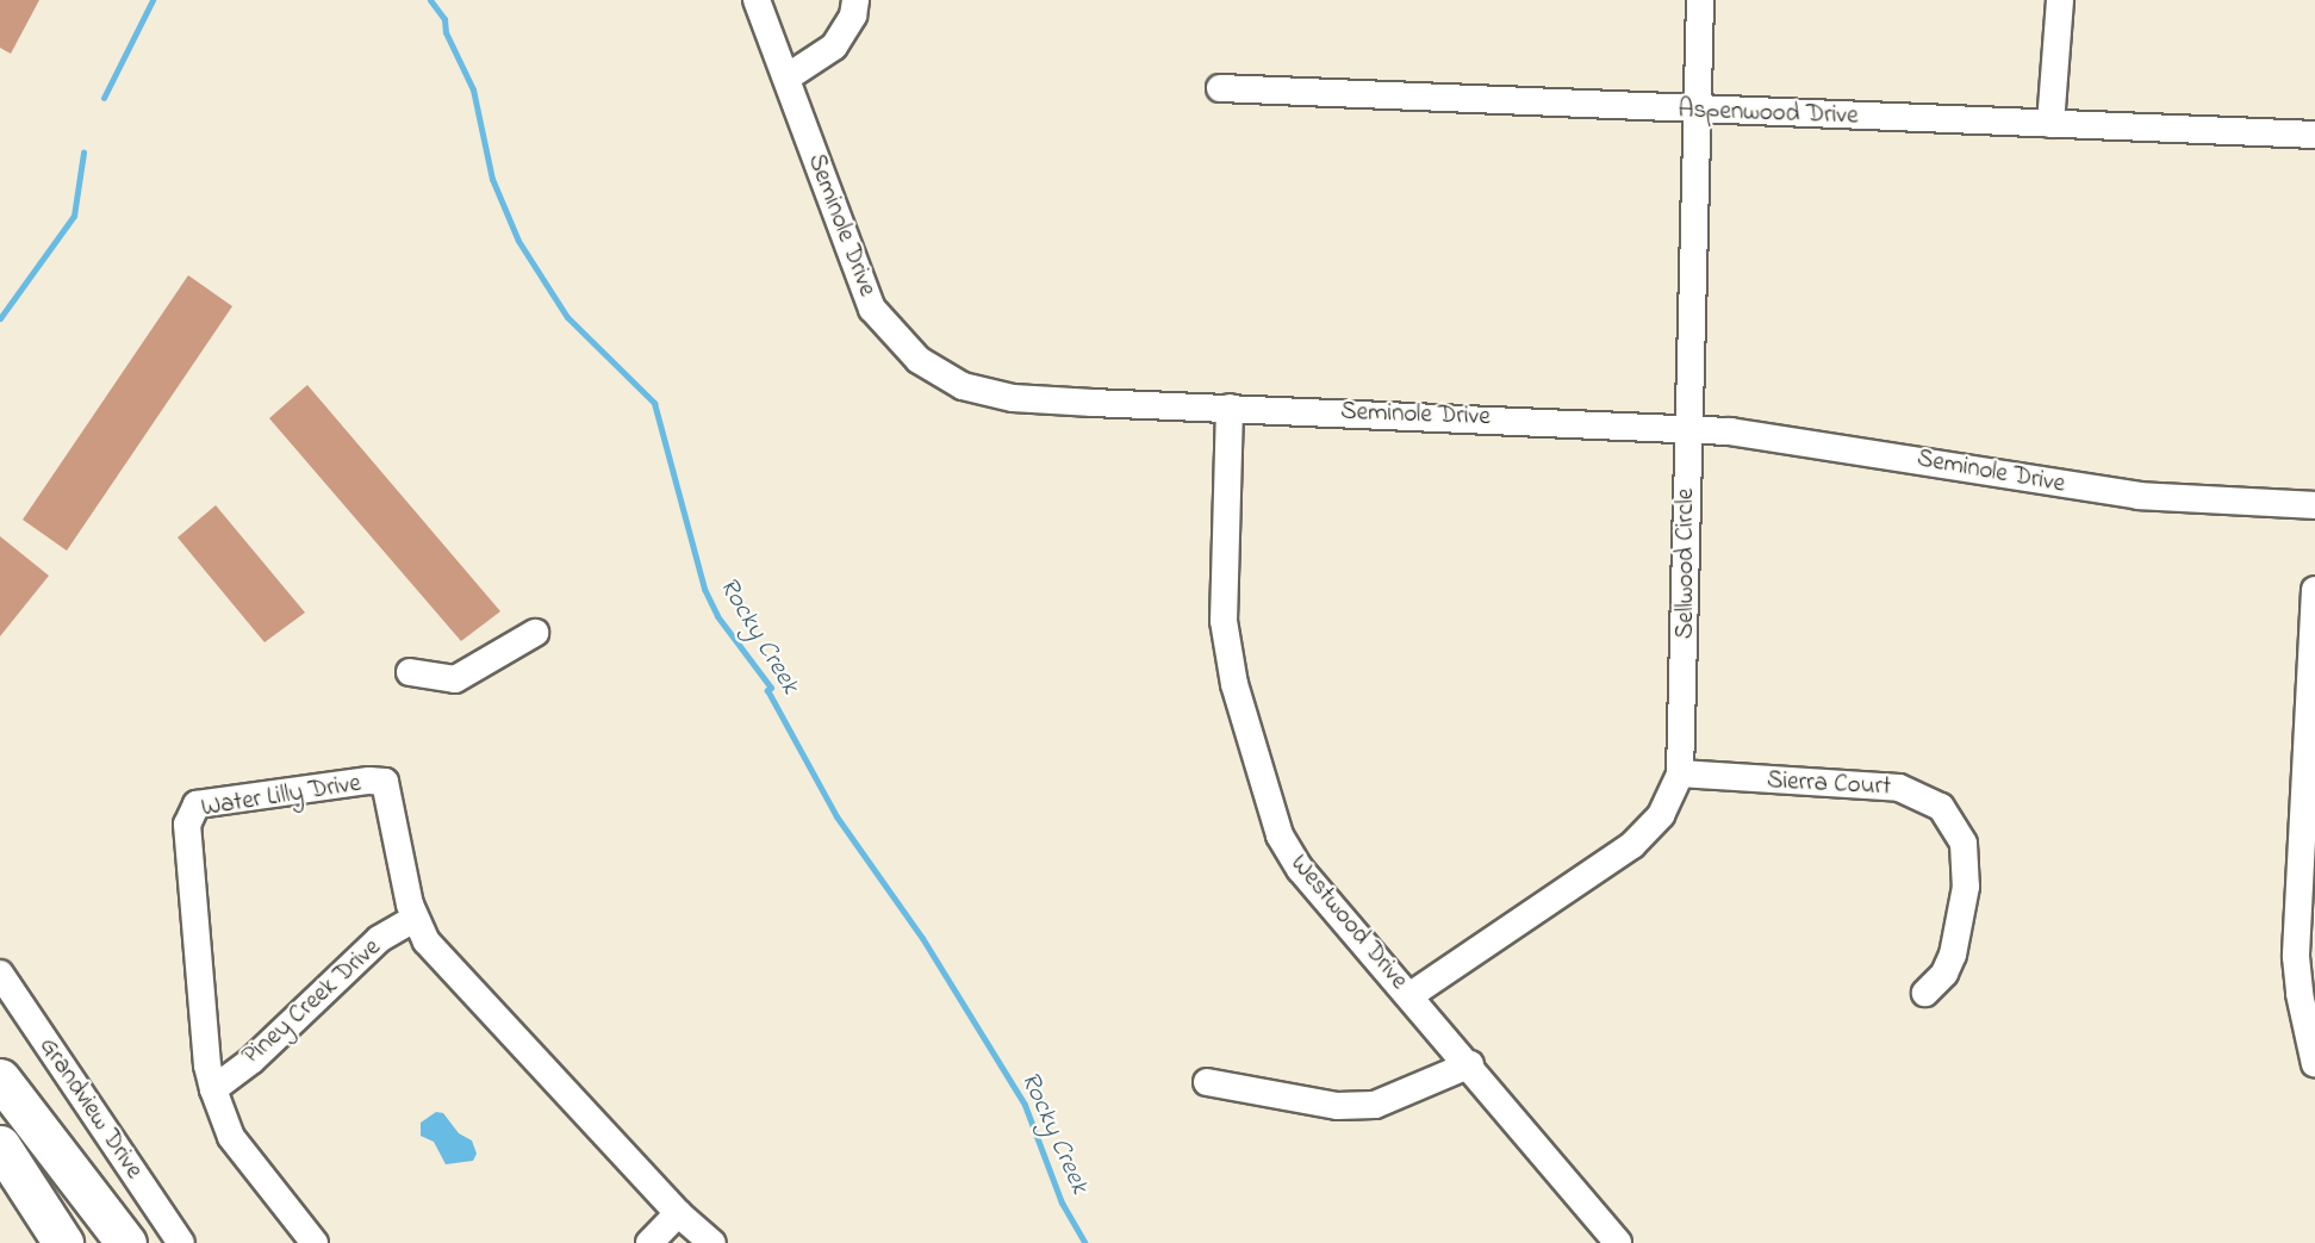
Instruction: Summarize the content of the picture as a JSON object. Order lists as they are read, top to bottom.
{
  "streets": {
    "street": [
      "Aspenwood Drive",
      "Seminole Drive",
      "Sellwood Circle",
      "Sierra Court",
      "Water Lilly Drive",
      "Westwood Drive",
      "Piney Creek Drive",
      "Grandview Drive"
    ]
  },
  "crossings": [
    ["Aspenwood Drive", "Sellwood Circle"],
    ["Seminole Drive", "Sellwood Circle"],
    ["Seminole Drive", "Westwood Drive"],
    ["Sellwood Circle", "Sierra Court"],
    ["Sellwood Circle", "Westwood Drive"],
    ["Water Lilly Drive", "Piney Creek Drive"]
  ],
  "water": ["Rocky Creek"]
}
